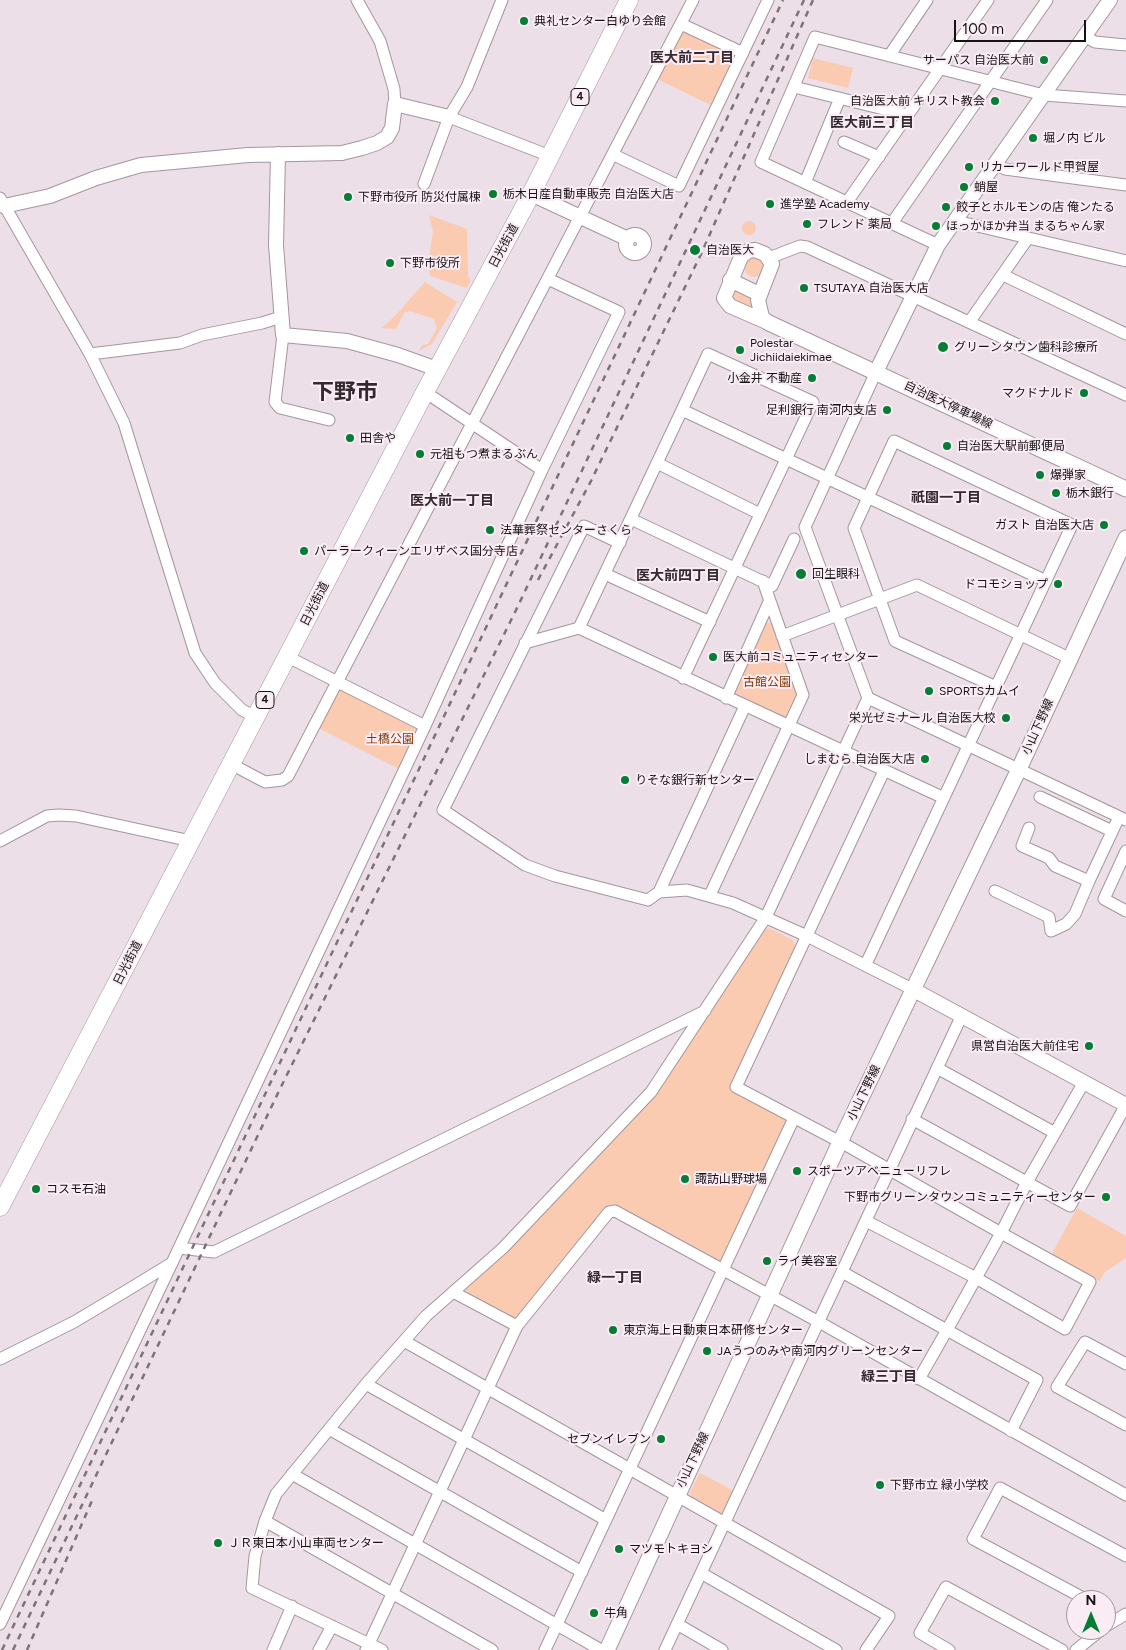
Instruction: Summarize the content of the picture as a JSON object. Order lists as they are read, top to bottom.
{
  "streets": {
    "highway": ["4", "日光街道"],
    "main road": ["自治医大停車場線", "小山下野線"]
  },
  "districts": [
    "医大前二丁目",
    "医大前三丁目",
    "下野市",
    "祇園一丁目",
    "医大前一丁目",
    "医大前四丁目",
    "緑一丁目",
    "緑三丁目"
  ],
  "parks": ["古館公園", "土橋公園"],
  "places": [
    "典礼センター白ゆり会館",
    "サーパス 自治医大前",
    "自治医大前 キリスト教会",
    "堀ノ内 ビル",
    "リカーワールド甲賀屋",
    "蛸屋",
    "栃木日産自動車販売 自治医大店",
    "下野市役所 防災付属棟",
    "進学塾 Academy",
    "餃子とホルモンの店 俺ンたる",
    "フレンド 薬局",
    "ほっかほか弁当 まるちゃん家",
    "自治医大",
    "下野市役所",
    "TSUTAYA 自治医大店",
    "グリーンタウン歯科診療所",
    "Polestar Jichiidaiekimae",
    "小金井 不動産",
    "マクドナルド",
    "足利銀行 南河内支店",
    "田舎や",
    "自治医大駅前郵便局",
    "元祖もつ煮まるぶん",
    "爆弾家",
    "栃木銀行",
    "ガスト 自治医大店",
    "法華葬祭センターさくら",
    "パーラークィーンエリザベス国分寺店",
    "回生眼科",
    "ドコモショップ",
    "医大前コミュニティセンター",
    "SPORTSカムイ",
    "栄光ゼミナール 自治医大校",
    "しまむら 自治医大店",
    "りそな銀行新センター",
    "県営自治医大前住宅",
    "スポーツアベニューリフレ",
    "諏訪山野球場",
    "コスモ石油",
    "下野市グリーンタウンコミュニティーセンター",
    "ライ美容室",
    "東京海上日動東日本研修センター",
    "JAうつのみや南河内グリーンセンター",
    "セブンイレブン",
    "下野市立 緑小学校",
    "ＪＲ東日本小山車両センター",
    "マツモトキヨシ",
    "牛角"
  ],
  "scale_bar": "100 m",
  "north": "top"
}
